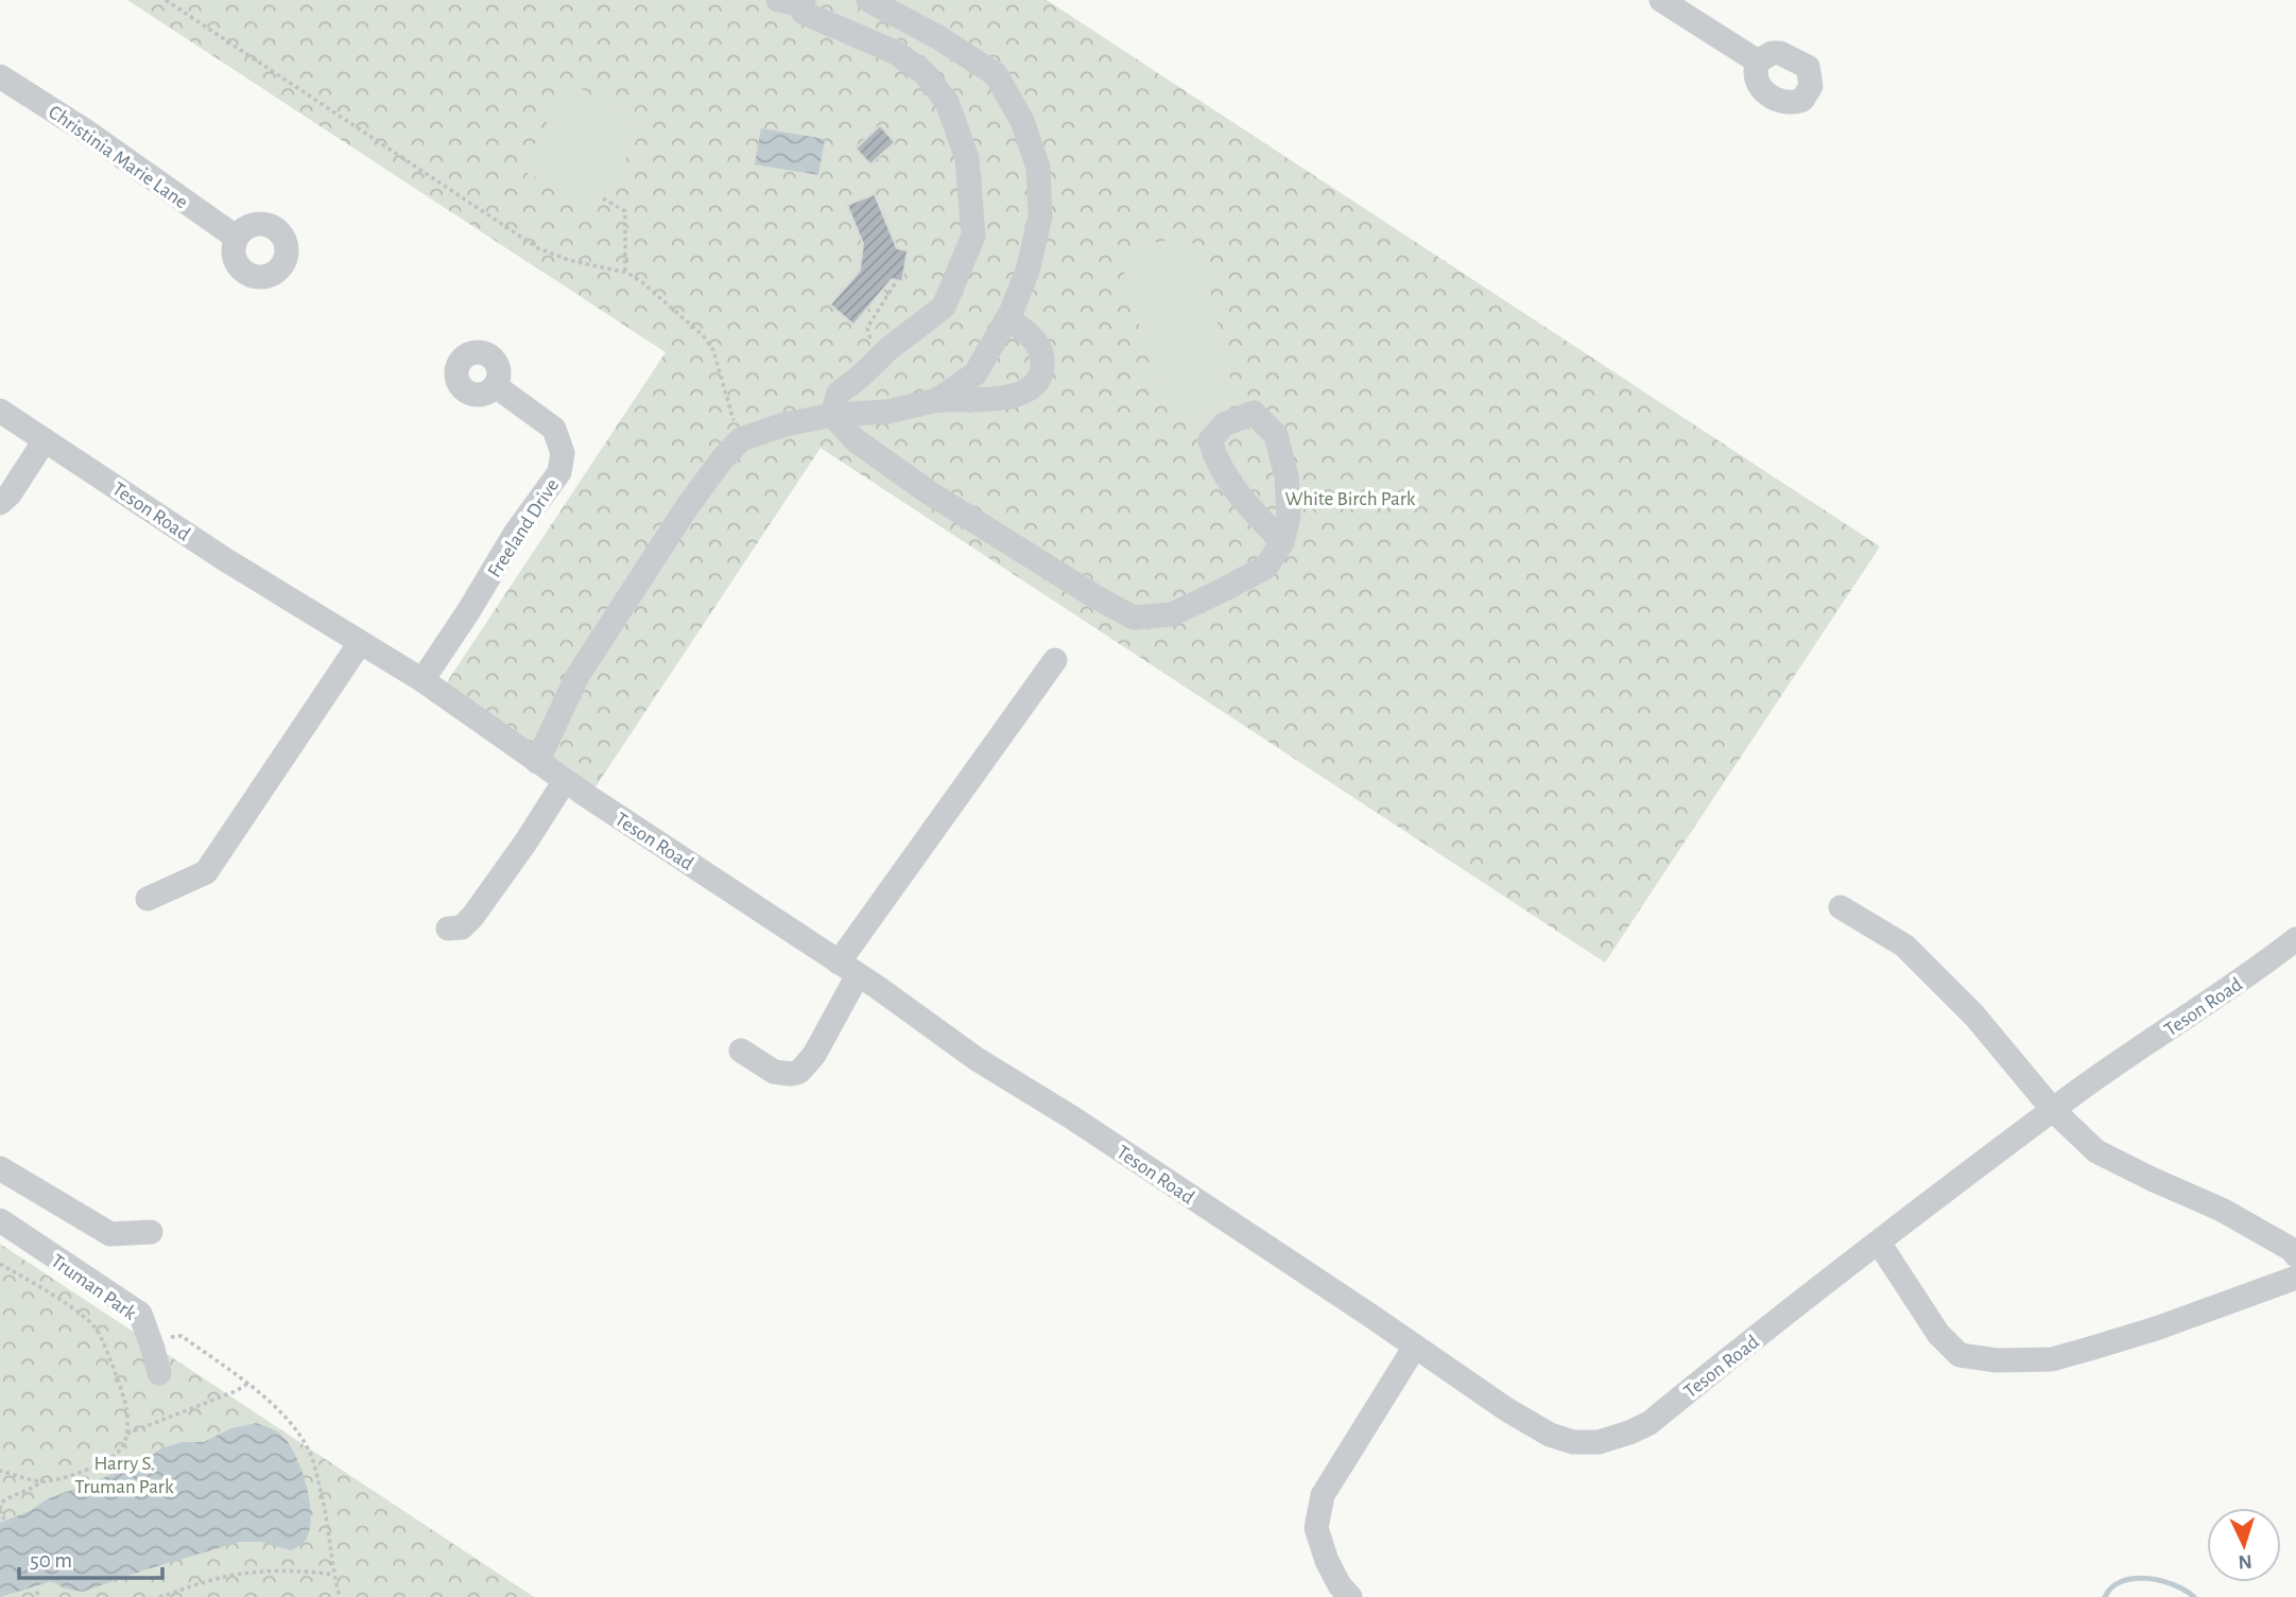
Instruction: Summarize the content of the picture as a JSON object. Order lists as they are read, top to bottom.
{
  "streets": {
    "street": [
      "Christinia Marie Lane",
      "Teson Road",
      "Freeland Drive",
      "Truman Park"
    ]
  },
  "crossings": [
    ["Teson Road", "Freeland Drive"]
  ],
  "parks": ["White Birch Park", "Harry S. Truman Park"],
  "scale_bar": "50 m",
  "north": "bottom"
}
